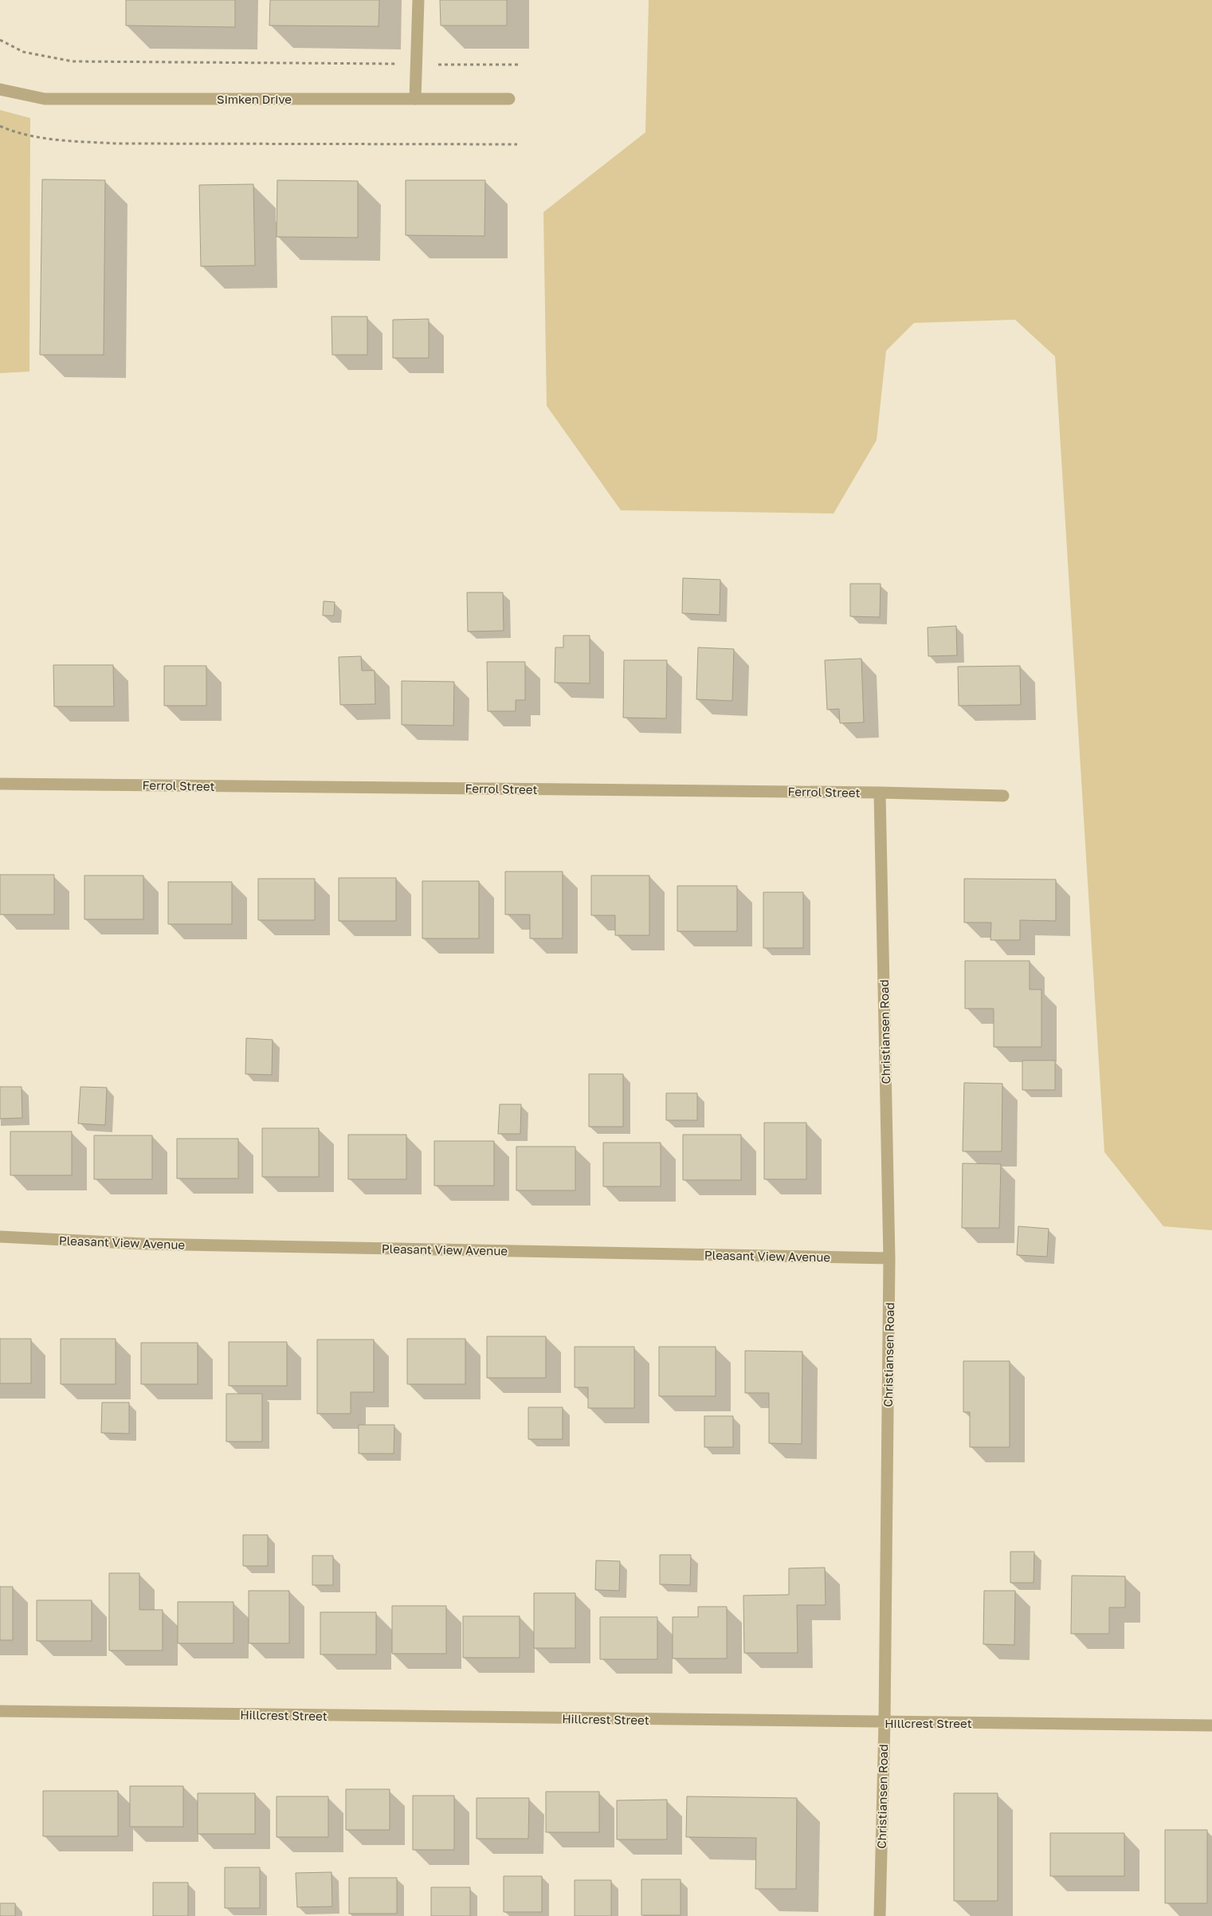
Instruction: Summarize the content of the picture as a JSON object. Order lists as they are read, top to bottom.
{
  "streets": {
    "street": [
      "Simken Drive",
      "Ferrol Street",
      "Christiansen Road",
      "Pleasant View Avenue",
      "Hillcrest Street"
    ]
  },
  "crossings": [
    ["Ferrol Street", "Christiansen Road"],
    ["Christiansen Road", "Pleasant View Avenue"],
    ["Christiansen Road", "Hillcrest Street"]
  ]
}
